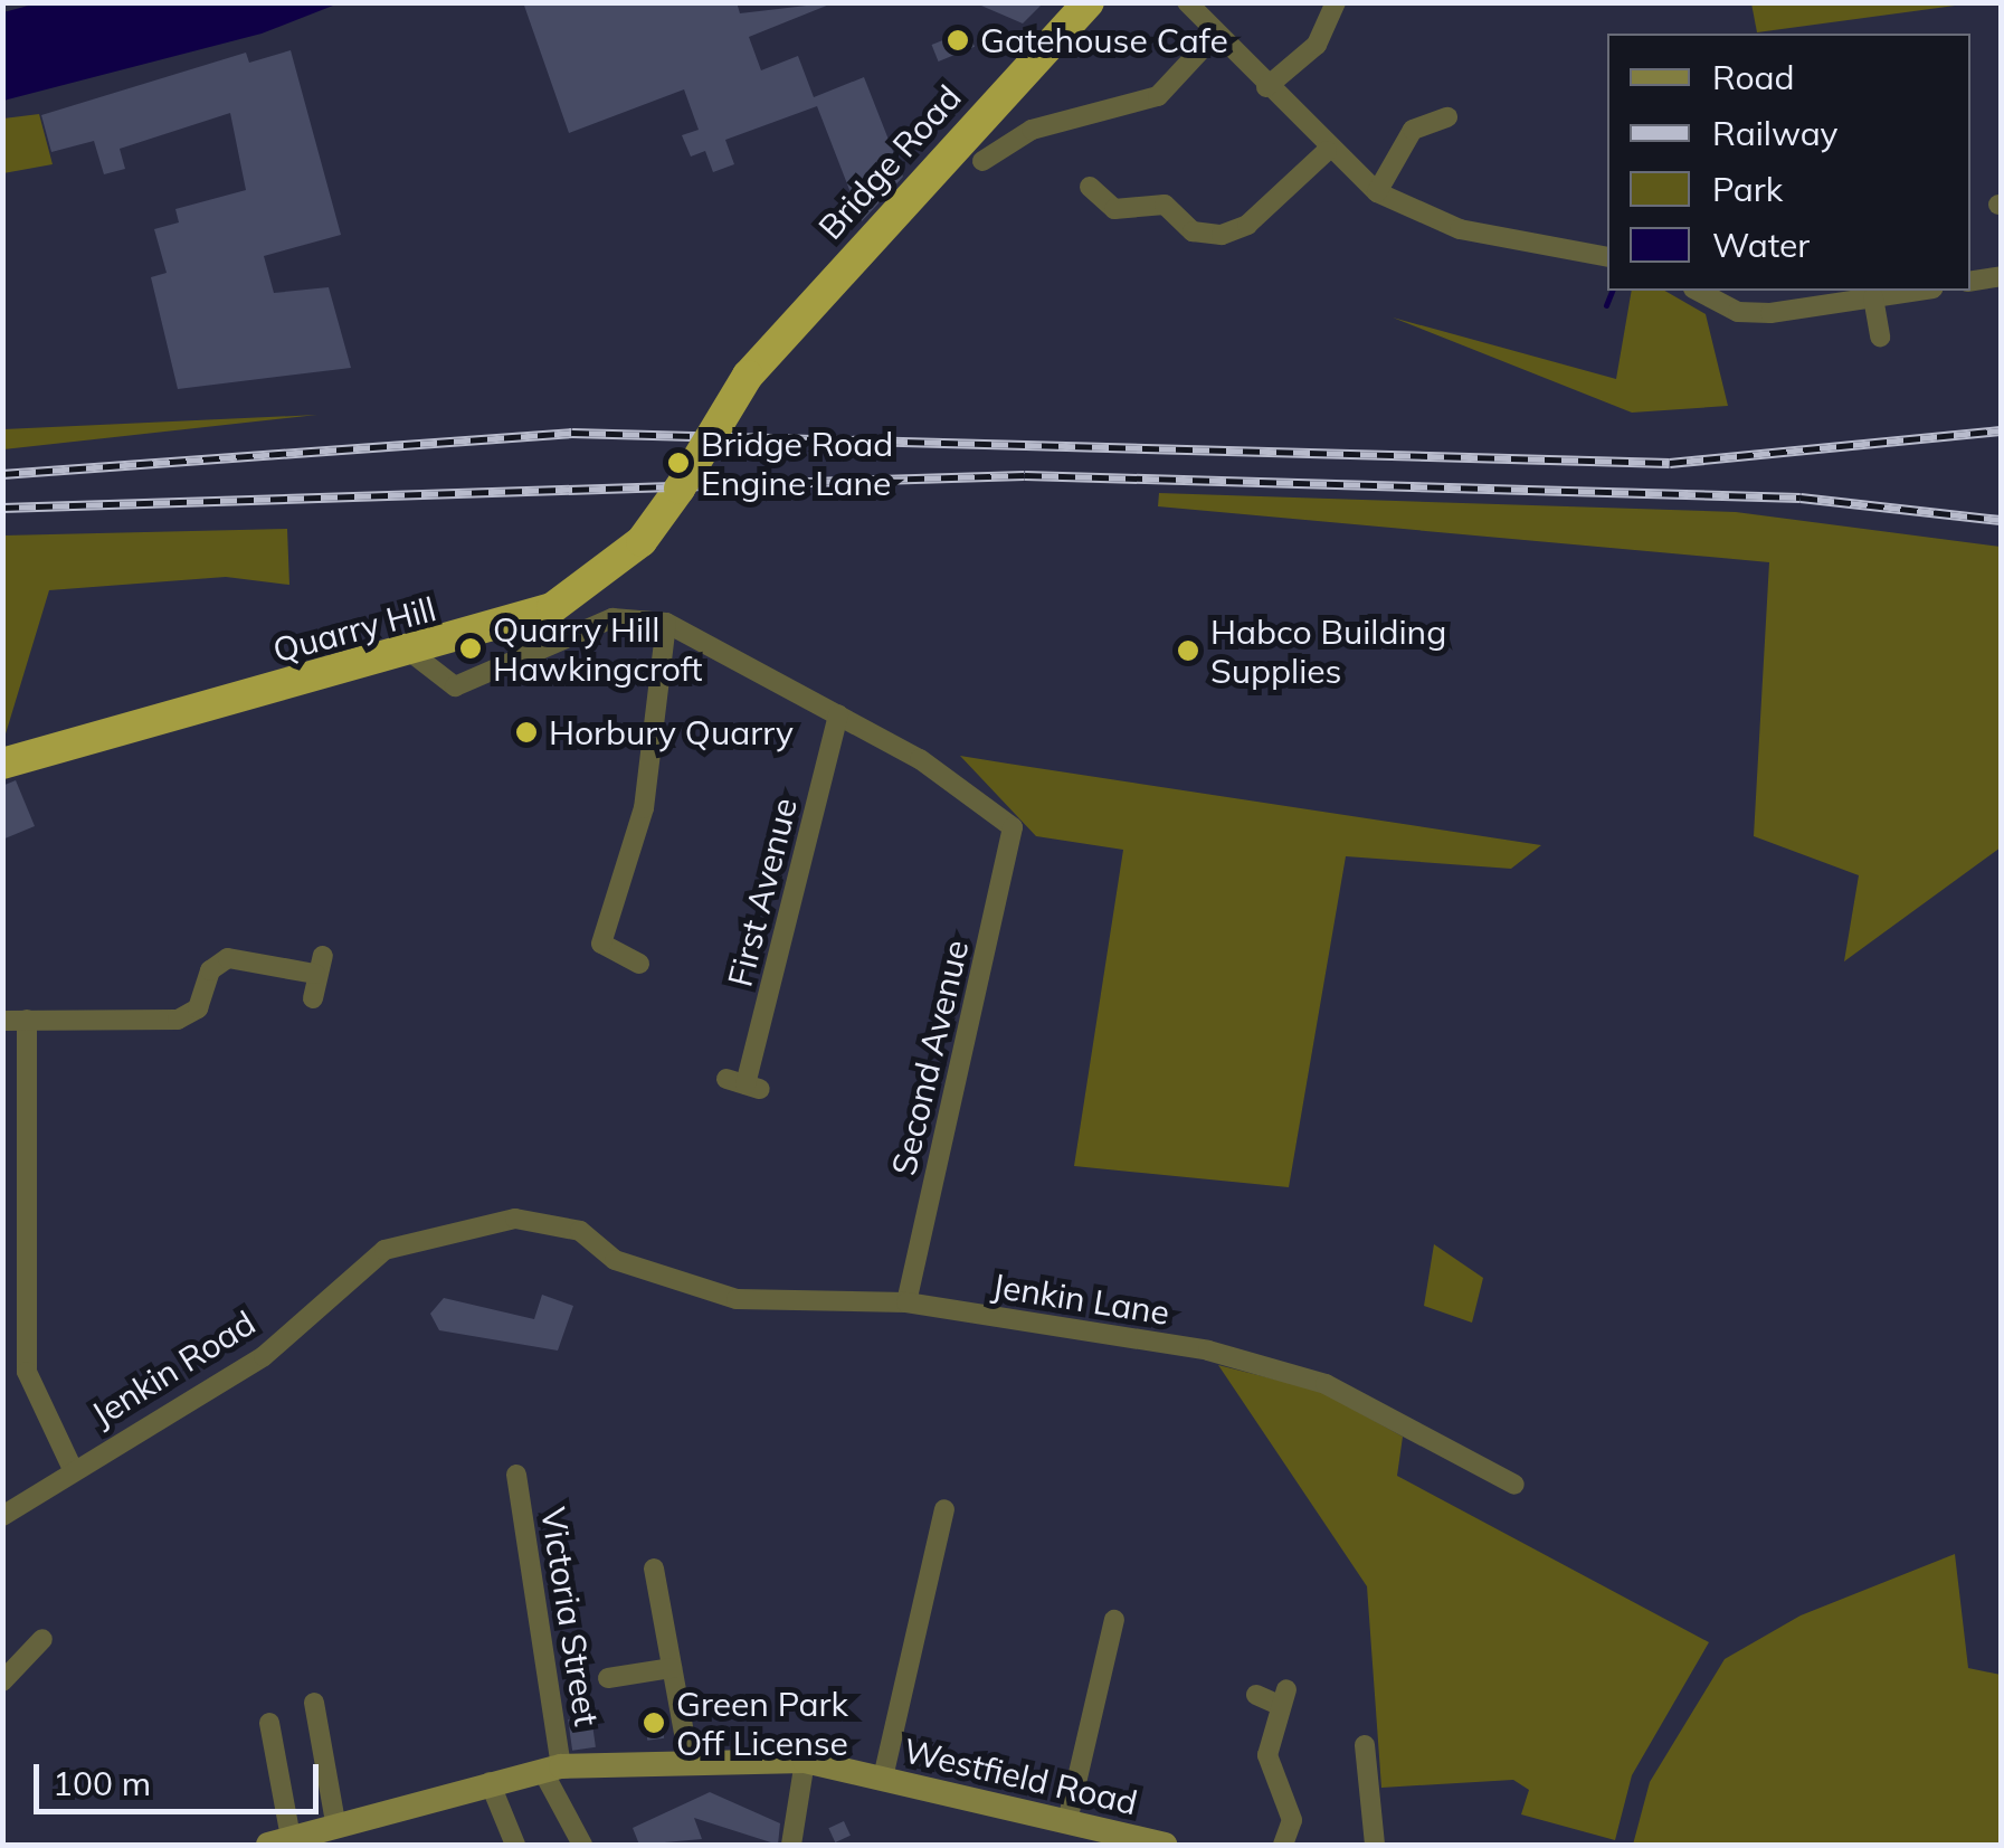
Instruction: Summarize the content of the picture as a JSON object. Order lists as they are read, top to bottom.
{
  "streets": {
    "highway": ["Bridge Road", "Quarry Hill"],
    "main road": ["Westfield Road"],
    "street": [
      "First Avenue",
      "Second Avenue",
      "Jenkin Lane",
      "Jenkin Road",
      "Victoria Street"
    ]
  },
  "crossings": [
    ["Bridge Road", "Quarry Hill"],
    ["First Avenue", "Second Avenue"],
    ["Second Avenue", "Jenkin Lane"],
    ["Jenkin Lane", "Jenkin Road"],
    ["Victoria Street", "Westfield Road"]
  ],
  "places": [
    "Gatehouse Cafe",
    "Bridge Road Engine Lane",
    "Quarry Hill Hawkingcroft",
    "Habco Building Supplies",
    "Horbury Quarry",
    "Green Park Off License"
  ],
  "legend": [
    "Road",
    "Railway",
    "Park",
    "Water"
  ],
  "scale_bar": "100 m"
}
